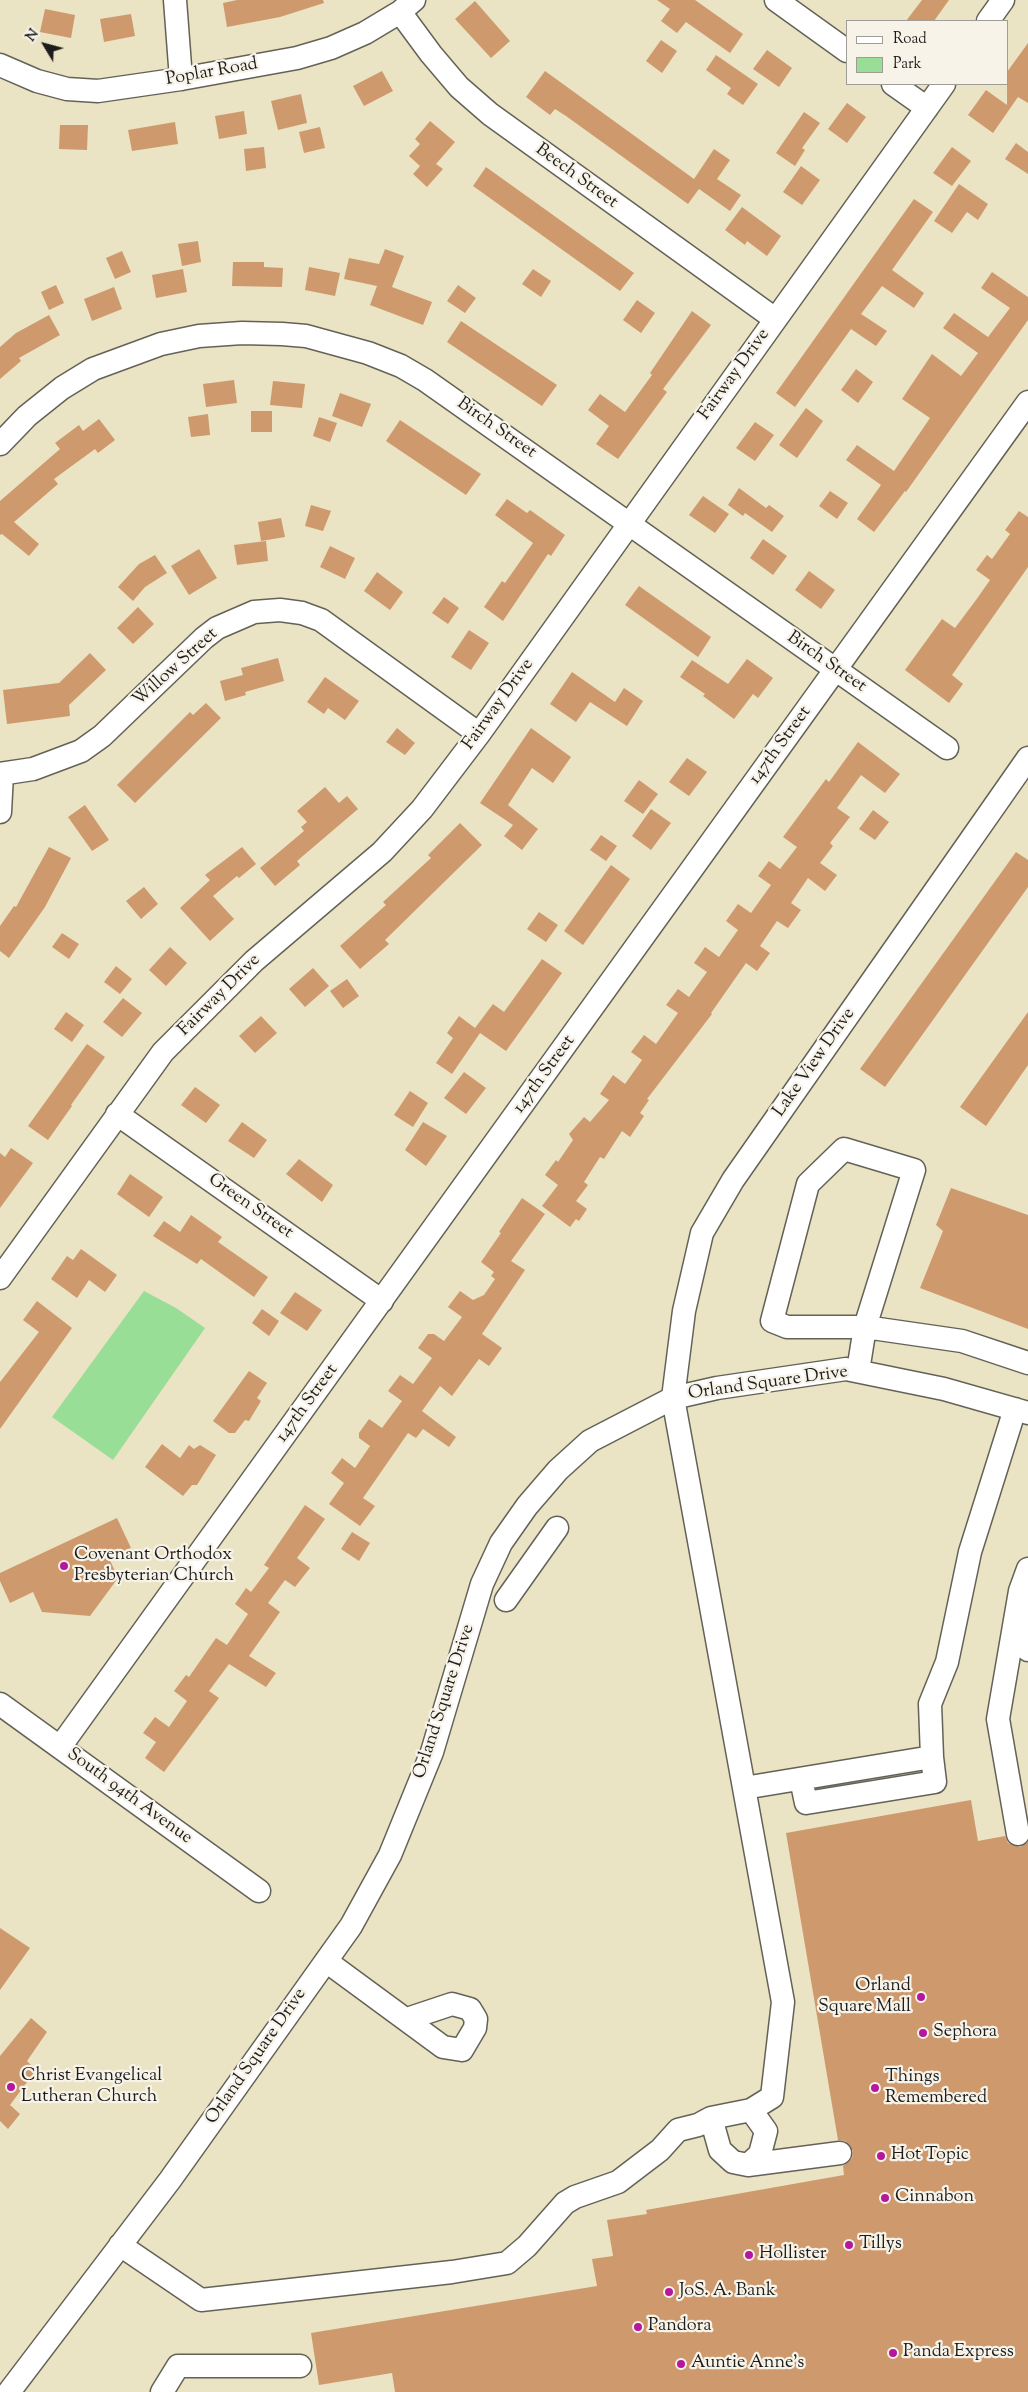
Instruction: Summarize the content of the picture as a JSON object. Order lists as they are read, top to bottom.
{
  "streets": {
    "street": [
      "Poplar Road",
      "Beech Street",
      "Fairway Drive",
      "Birch Street",
      "Willow Street",
      "147th Street",
      "Lake View Drive",
      "Green Street",
      "Orland Square Drive",
      "South 94th Avenue"
    ]
  },
  "crossings": [
    ["Poplar Road", "Beech Street"],
    ["Beech Street", "Fairway Drive"],
    ["Fairway Drive", "Birch Street"],
    ["Fairway Drive", "Willow Street"],
    ["Fairway Drive", "Green Street"],
    ["Birch Street", "147th Street"],
    ["147th Street", "Green Street"],
    ["147th Street", "South 94th Avenue"],
    ["Lake View Drive", "Orland Square Drive"]
  ],
  "places": [
    "Covenant Orthodox Presbyterian Church",
    "Orland Square Mall",
    "Sephora",
    "Christ Evangelical Lutheran Church",
    "Things Remembered",
    "Hot Topic",
    "Cinnabon",
    "Tillys",
    "Hollister",
    "JoS. A. Bank",
    "Pandora",
    "Panda Express",
    "Auntie Anne's"
  ],
  "legend": ["Road", "Park"],
  "north": "top left"
}
